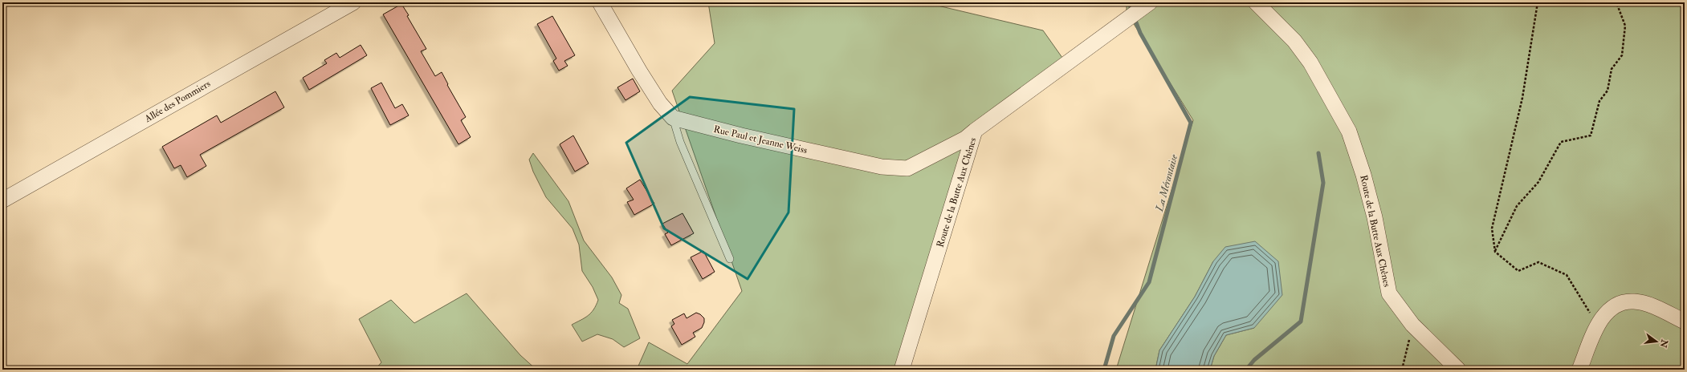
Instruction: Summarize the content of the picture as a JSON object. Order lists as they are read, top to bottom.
{
  "streets": {
    "street": ["Allée des Pommiers", "Rue Paul et Jeanne Weiss", "Route de la Butte Aux Chênes"]
  },
  "crossings": [
    ["Rue Paul et Jeanne Weiss", "Route de la Butte Aux Chênes"]
  ],
  "water": ["La Mérantaise"],
  "north": "right"
}
